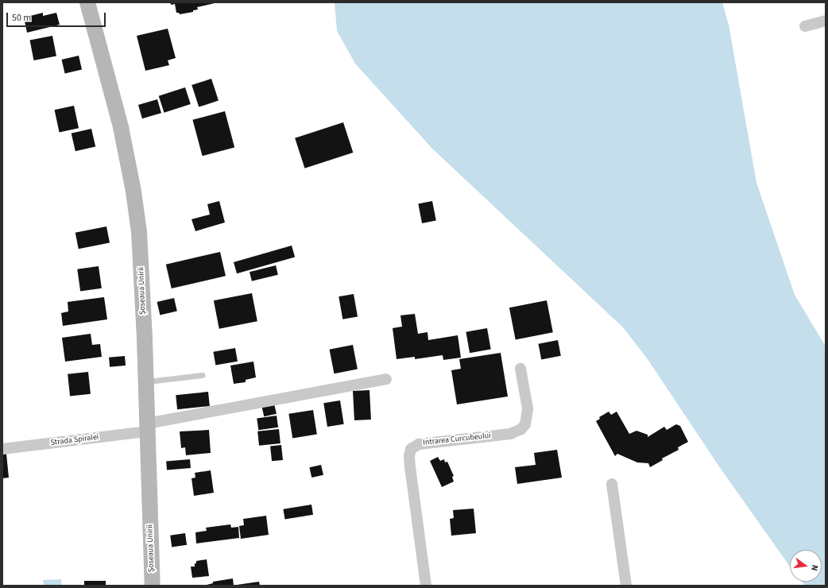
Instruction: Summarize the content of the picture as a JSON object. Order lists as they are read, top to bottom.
{
  "streets": {
    "main road": ["Șoseaua Unirii"],
    "street": ["Intrarea Curcubeului", "Strada Spiralei"]
  },
  "crossings": [
    ["Șoseaua Unirii", "Strada Spiralei"]
  ],
  "scale_bar": "50 m",
  "north": "right"
}
